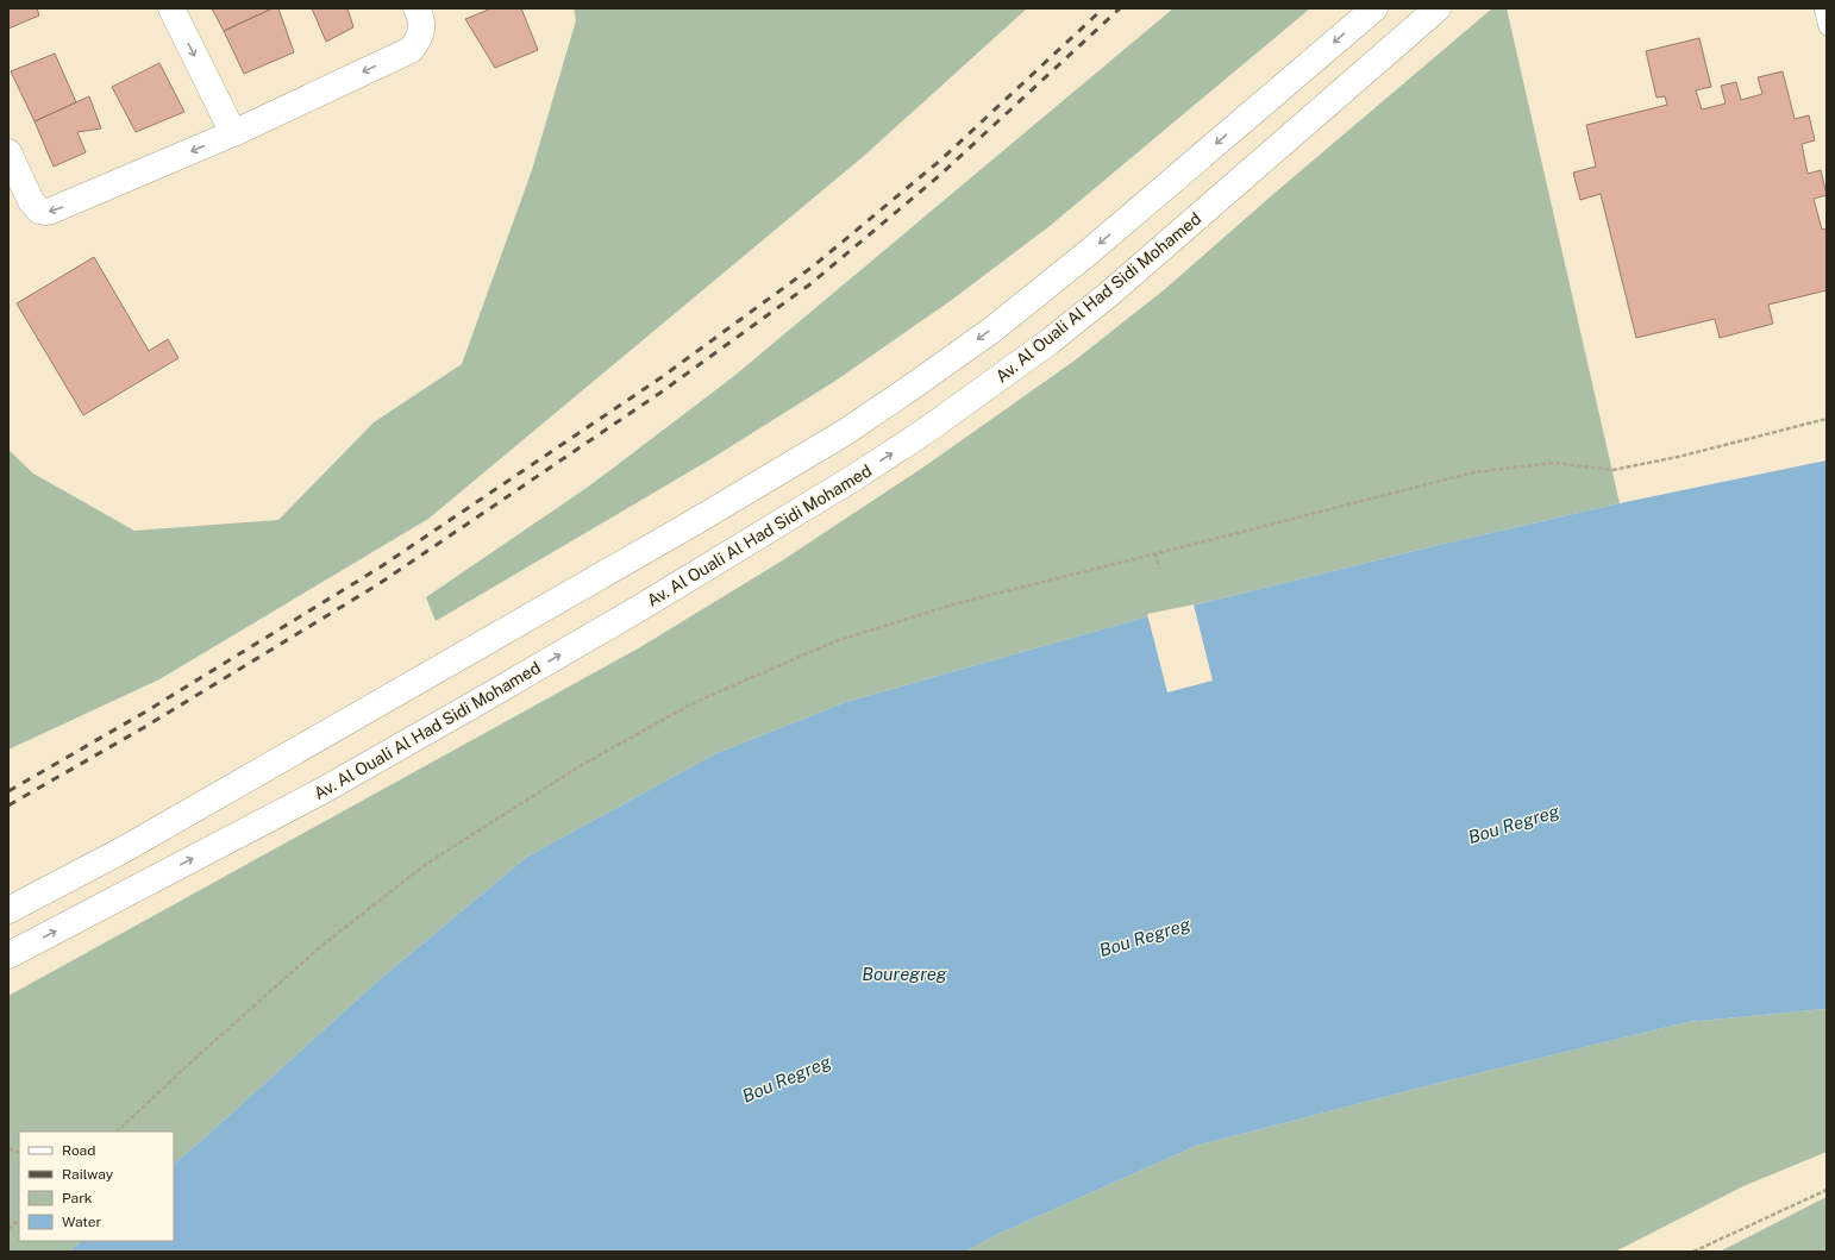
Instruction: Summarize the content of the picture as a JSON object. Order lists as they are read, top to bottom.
{
  "streets": {
    "street": ["Av. Al Ouali Al Had Sidi Mohamed"]
  },
  "water": ["Bou Regreg", "Bouregreg"],
  "legend": [
    "Road",
    "Railway",
    "Park",
    "Water"
  ]
}
